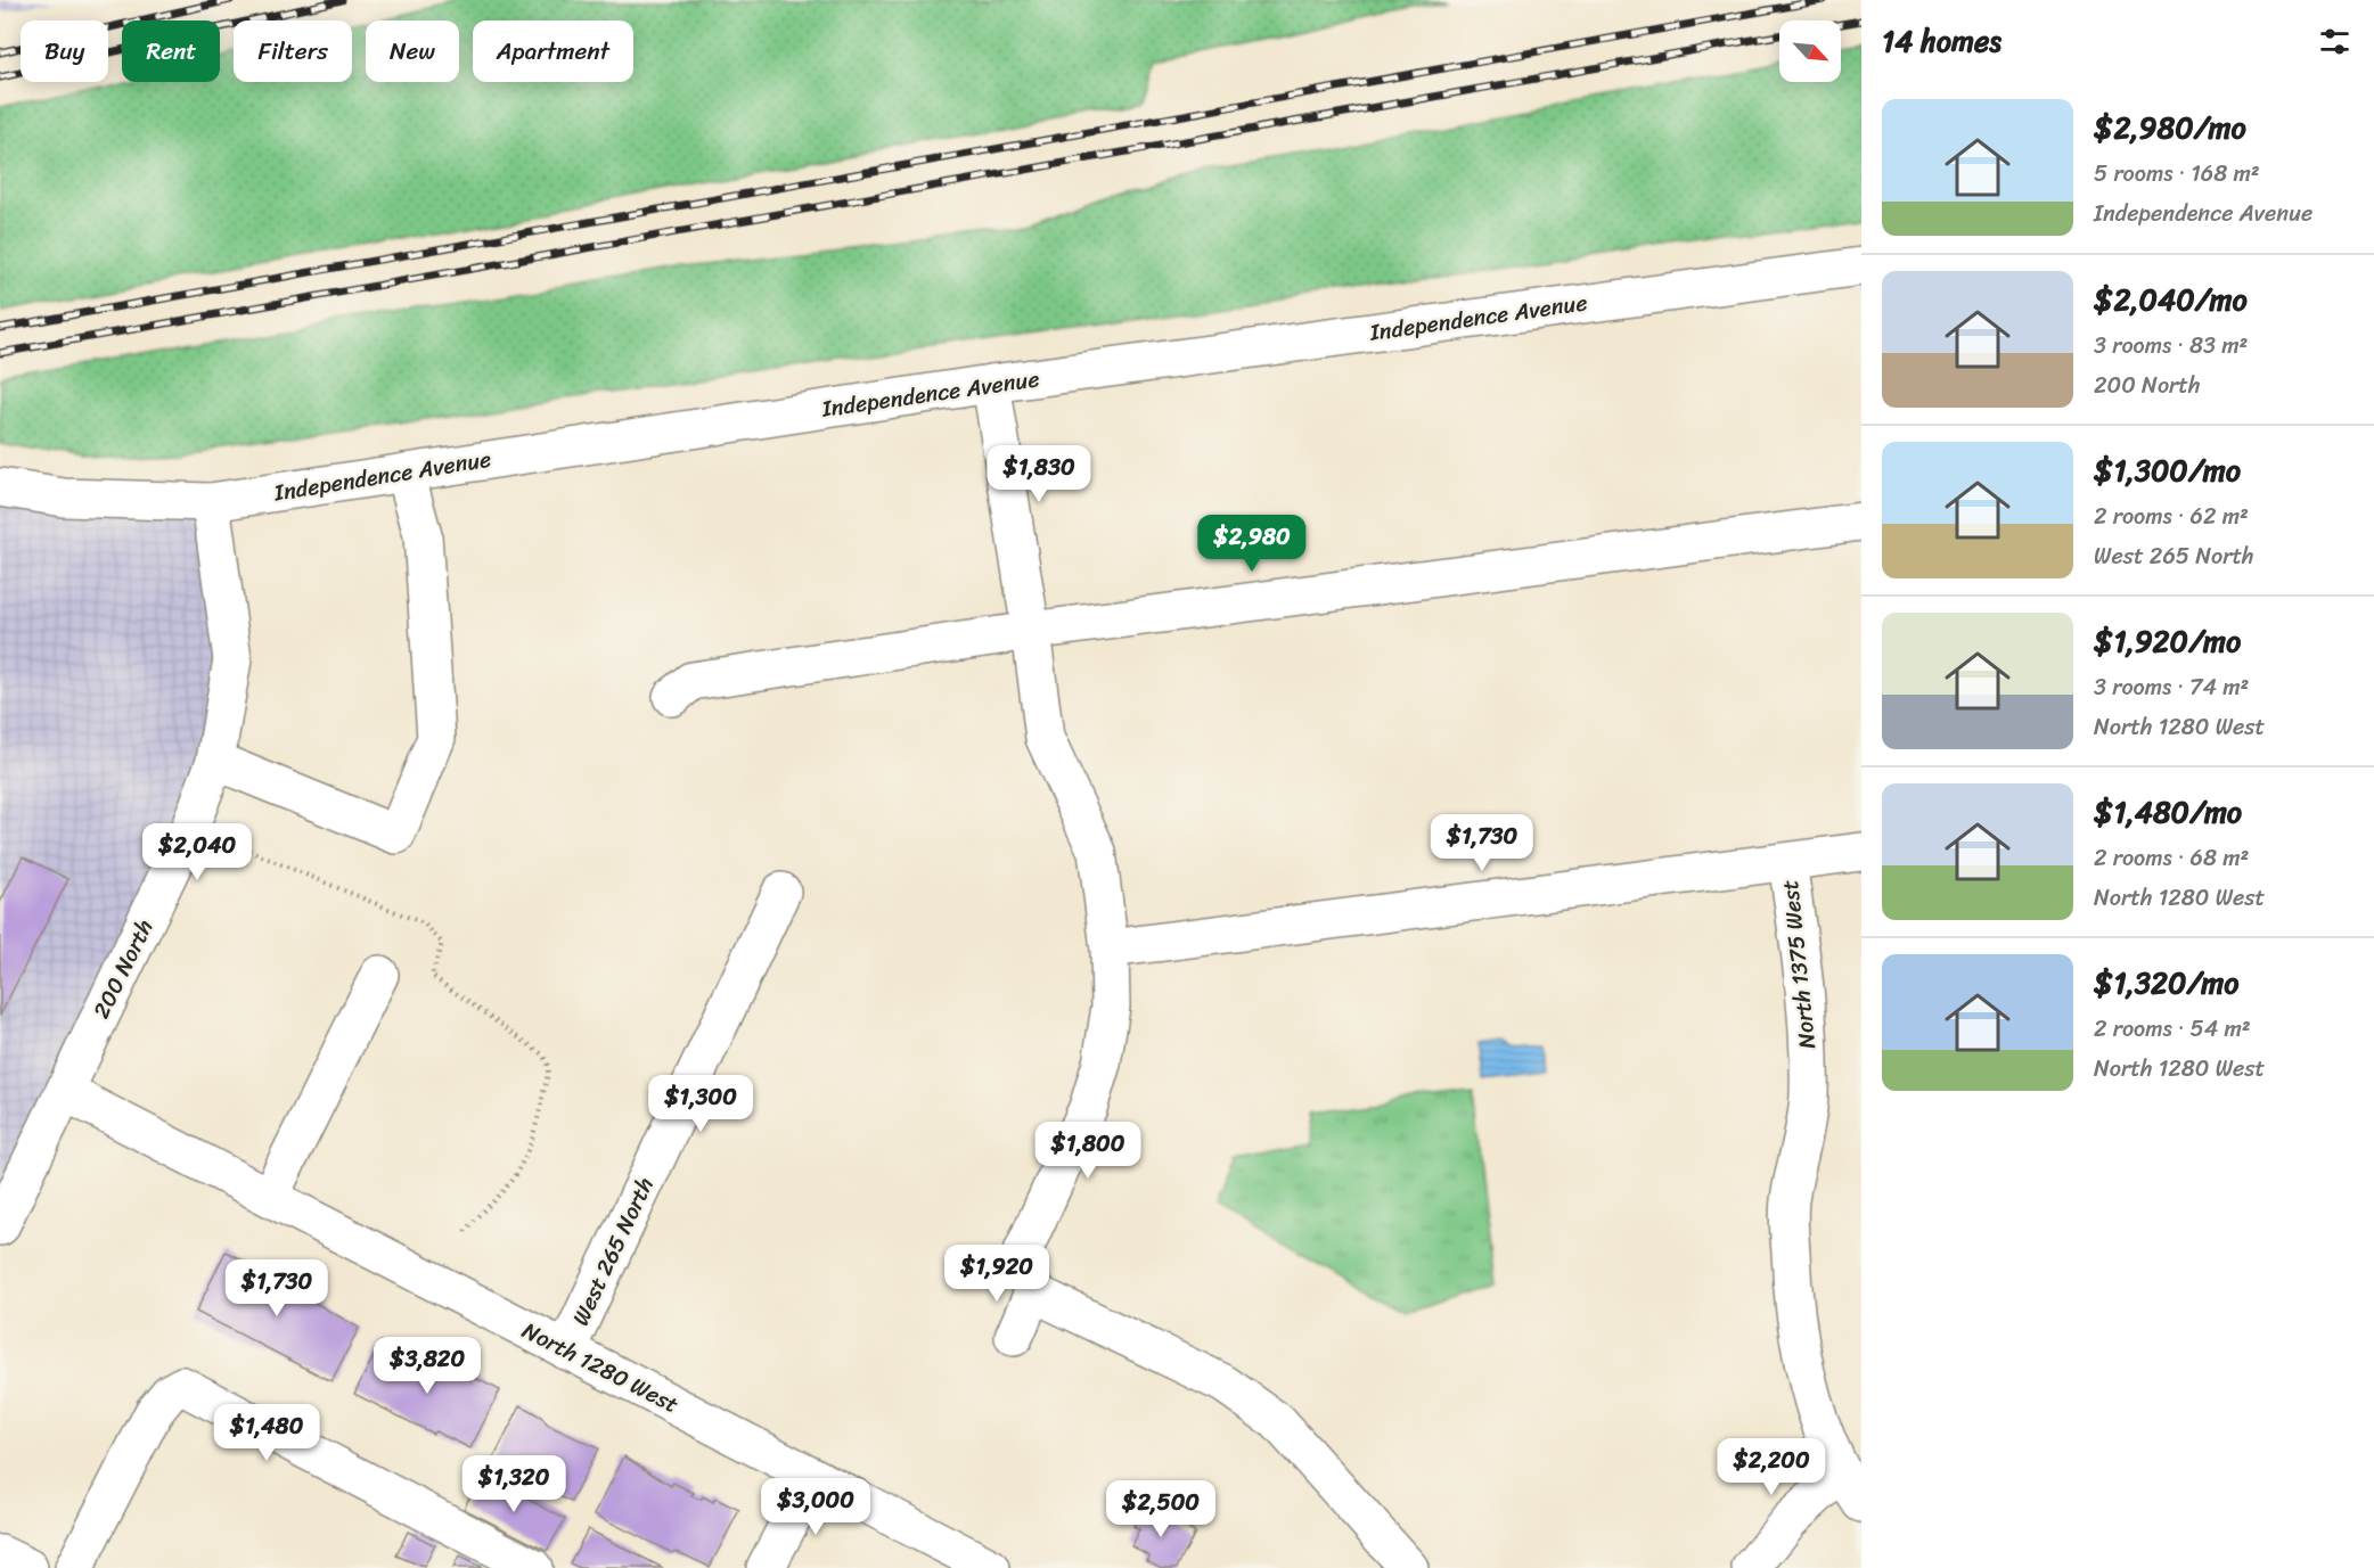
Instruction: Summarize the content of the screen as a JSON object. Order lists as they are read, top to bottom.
{
  "streets": {
    "street": [
      "Independence Avenue",
      "North 1375 West",
      "200 North",
      "West 265 North",
      "North 1280 West"
    ]
  },
  "crossings": [
    ["Independence Avenue", "200 North"],
    ["200 North", "North 1280 West"],
    ["West 265 North", "North 1280 West"]
  ],
  "north": "bottom right",
  "page": {
    "heading": "14 homes",
    "chip": [
      "Buy",
      "Rent",
      "Filters",
      "New",
      "Apartment"
    ],
    "list": [
      {
        "name": "$2,980/mo",
        "note": "5 rooms · 168 m² · Independence Avenue"
      },
      {
        "name": "$2,040/mo",
        "note": "3 rooms · 83 m² · 200 North"
      },
      {
        "name": "$1,300/mo",
        "note": "2 rooms · 62 m² · West 265 North"
      },
      {
        "name": "$1,920/mo",
        "note": "3 rooms · 74 m² · North 1280 West"
      },
      {
        "name": "$1,480/mo",
        "note": "2 rooms · 68 m² · North 1280 West"
      },
      {
        "name": "$1,320/mo",
        "note": "2 rooms · 54 m² · North 1280 West"
      }
    ],
    "price": [
      "$1,830",
      "$2,980",
      "$1,730",
      "$2,040",
      "$1,300",
      "$1,800",
      "$1,920",
      "$1,730",
      "$3,820",
      "$1,480",
      "$2,200",
      "$1,320",
      "$3,000",
      "$2,500"
    ]
  }
}
